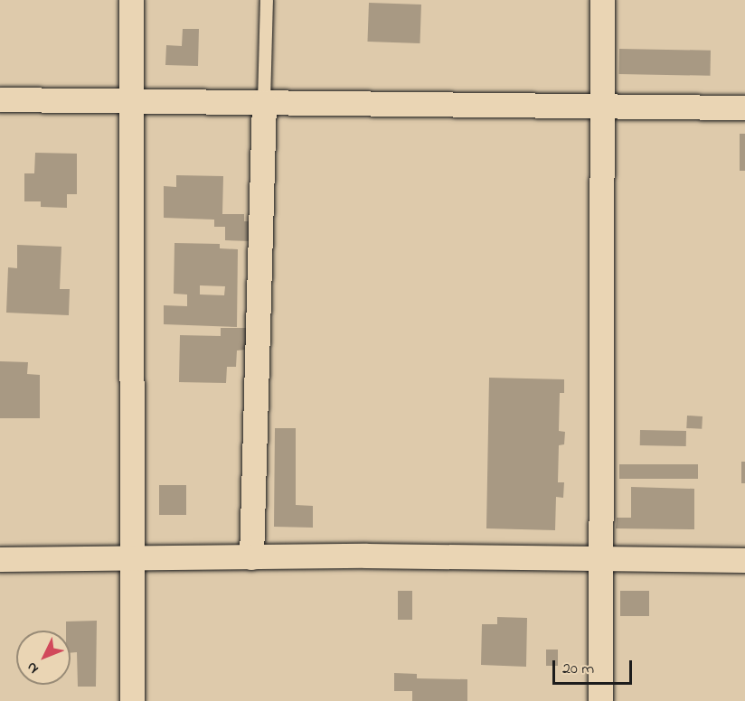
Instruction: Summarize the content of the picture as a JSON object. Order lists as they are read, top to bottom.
{
  "scale_bar": "20 m",
  "north": "bottom left"
}
